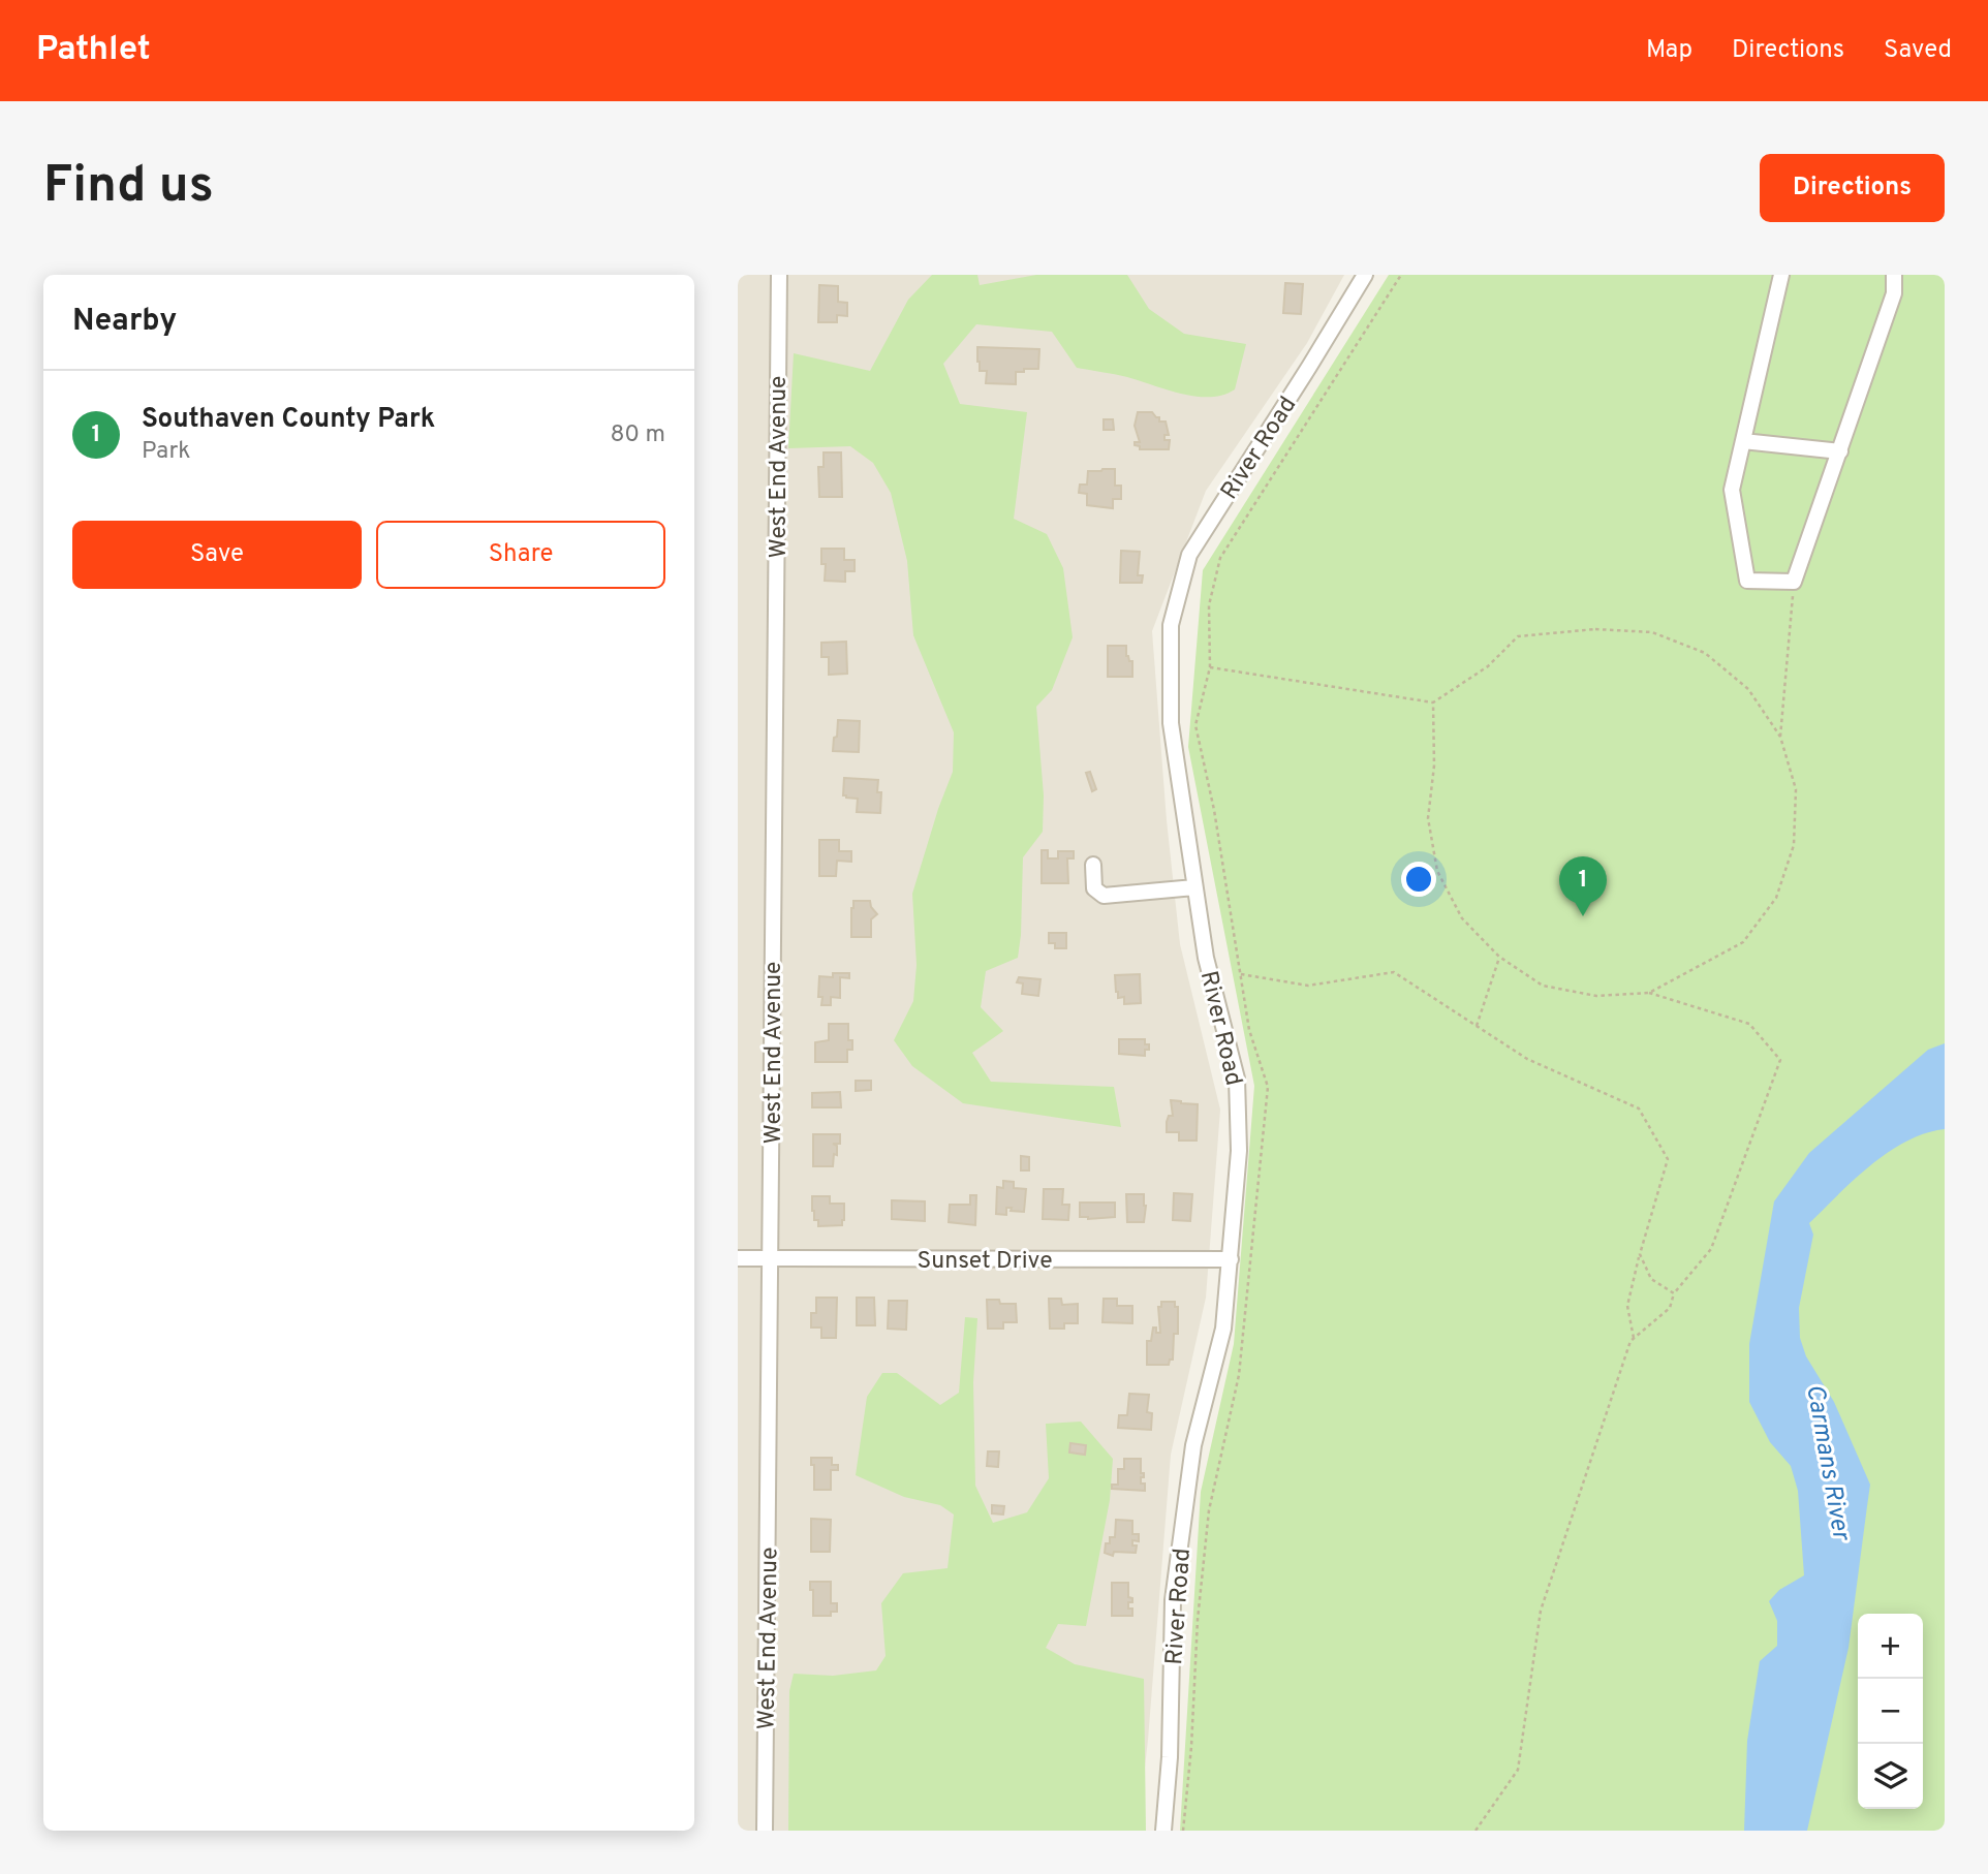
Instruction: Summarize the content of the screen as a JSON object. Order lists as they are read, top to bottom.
{
  "streets": {
    "street": ["River Road", "West End Avenue", "Sunset Drive"]
  },
  "crossings": [
    ["River Road", "Sunset Drive"],
    ["West End Avenue", "Sunset Drive"]
  ],
  "water": ["Carmans River"],
  "page": {
    "header": "Pathlet",
    "nav": ["Map", "Directions", "Saved"],
    "buttons": [
      "Directions",
      ["Save", "Share"]
    ],
    "title": "Find us",
    "heading": "Nearby",
    "list": [
      {
        "mark": "1",
        "name": "Southaven County Park",
        "note": "Park",
        "value": "80 m"
      }
    ],
    "pins": "1",
    "map_buttons": ["+", "−"]
  }
}
